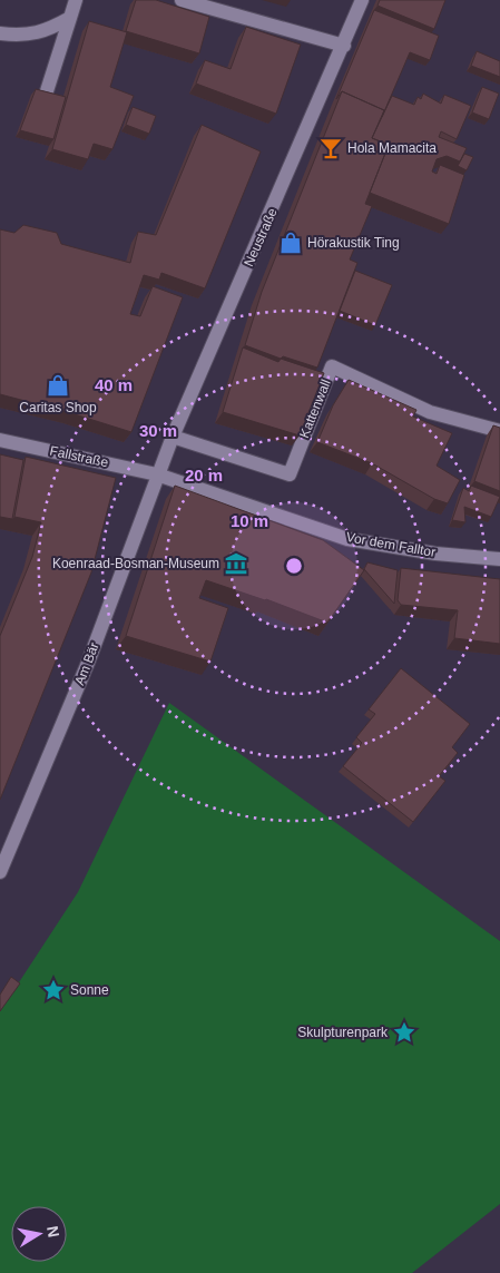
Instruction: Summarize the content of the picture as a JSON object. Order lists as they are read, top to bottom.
{
  "streets": {
    "street": [
      "Neustraße",
      "Kattenwall",
      "Fallstraße",
      "Vor dem Falltor",
      "Am Bär"
    ]
  },
  "crossings": [
    ["Neustraße", "Kattenwall"],
    ["Neustraße", "Fallstraße"],
    ["Neustraße", "Vor dem Falltor"],
    ["Neustraße", "Am Bär"],
    ["Fallstraße", "Vor dem Falltor"],
    ["Fallstraße", "Am Bär"],
    ["Vor dem Falltor", "Am Bär"]
  ],
  "places": {
    "bar": ["Hola Mamacita"],
    "shop": ["Hörakustik Ting", "Caritas Shop"],
    "museum": ["Koenraad-Bosman-Museum"],
    "place": ["Sonne", "Skulpturenpark"]
  },
  "north": "right",
  "rings": [
    "40 m",
    "30 m",
    "20 m",
    "10 m"
  ]
}
